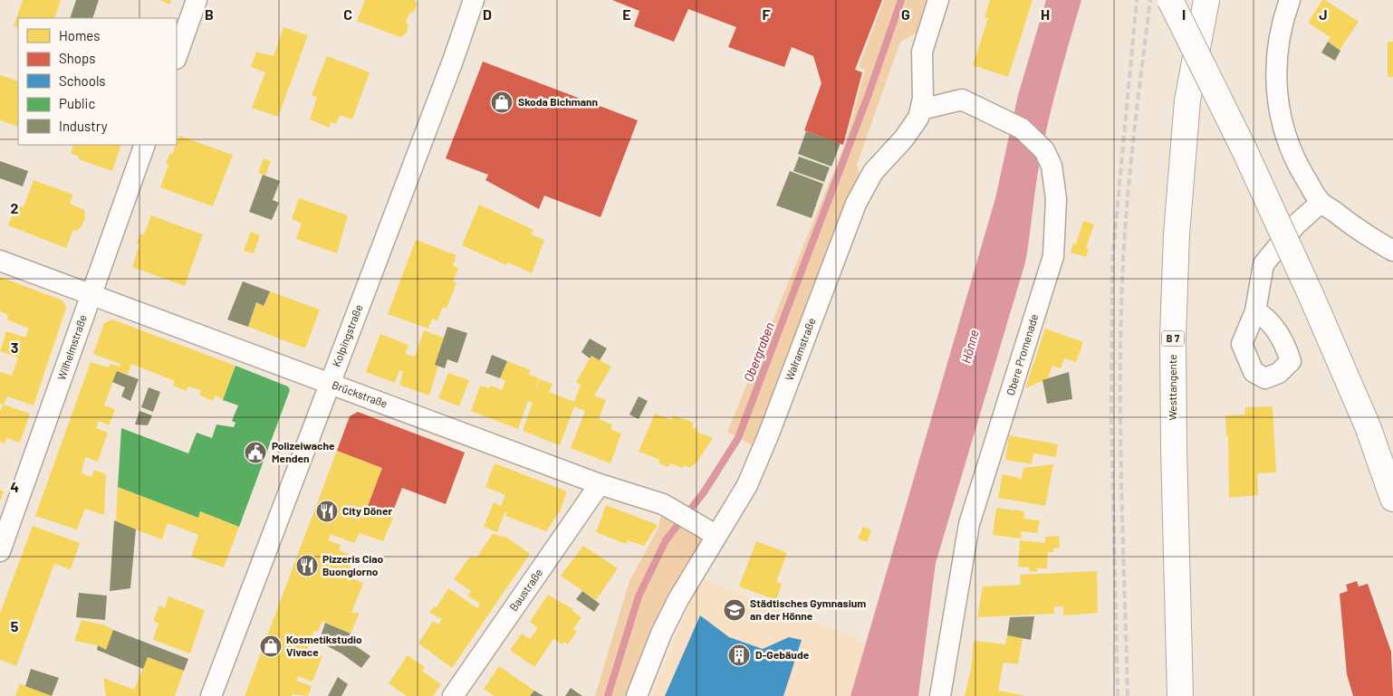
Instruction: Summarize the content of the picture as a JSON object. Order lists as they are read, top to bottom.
{
  "streets": {
    "main road": ["B 7", "Westtangente"],
    "street": [
      "Kolpingstraße",
      "Wilhelmstraße",
      "Walramstraße",
      "Obere Promenade",
      "Brückstraße",
      "Baustraße"
    ]
  },
  "crossings": [
    ["Kolpingstraße", "Brückstraße"],
    ["Wilhelmstraße", "Brückstraße"],
    ["Walramstraße", "Obere Promenade"],
    ["Walramstraße", "Brückstraße"],
    ["Brückstraße", "Baustraße"]
  ],
  "water": ["Hönne", "Obergraben"],
  "places": {
    "shop": ["Skoda Bichmann", "Kosmetikstudio Vivace"],
    "public building": ["Polizeiwache Menden"],
    "restaurant": ["City Döner", "Pizzeris Ciao Buongiorno"],
    "school or university": ["Städtisches Gymnasium an der Hönne"],
    "building": ["D-Gebäude"]
  },
  "legend": [
    "Homes",
    "Shops",
    "Schools",
    "Public",
    "Industry"
  ],
  "grid": {
    "columns": [
      "B",
      "C",
      "D",
      "E",
      "F",
      "G",
      "H",
      "I",
      "J"
    ],
    "rows": [
      "2",
      "3",
      "4",
      "5"
    ]
  }
}
